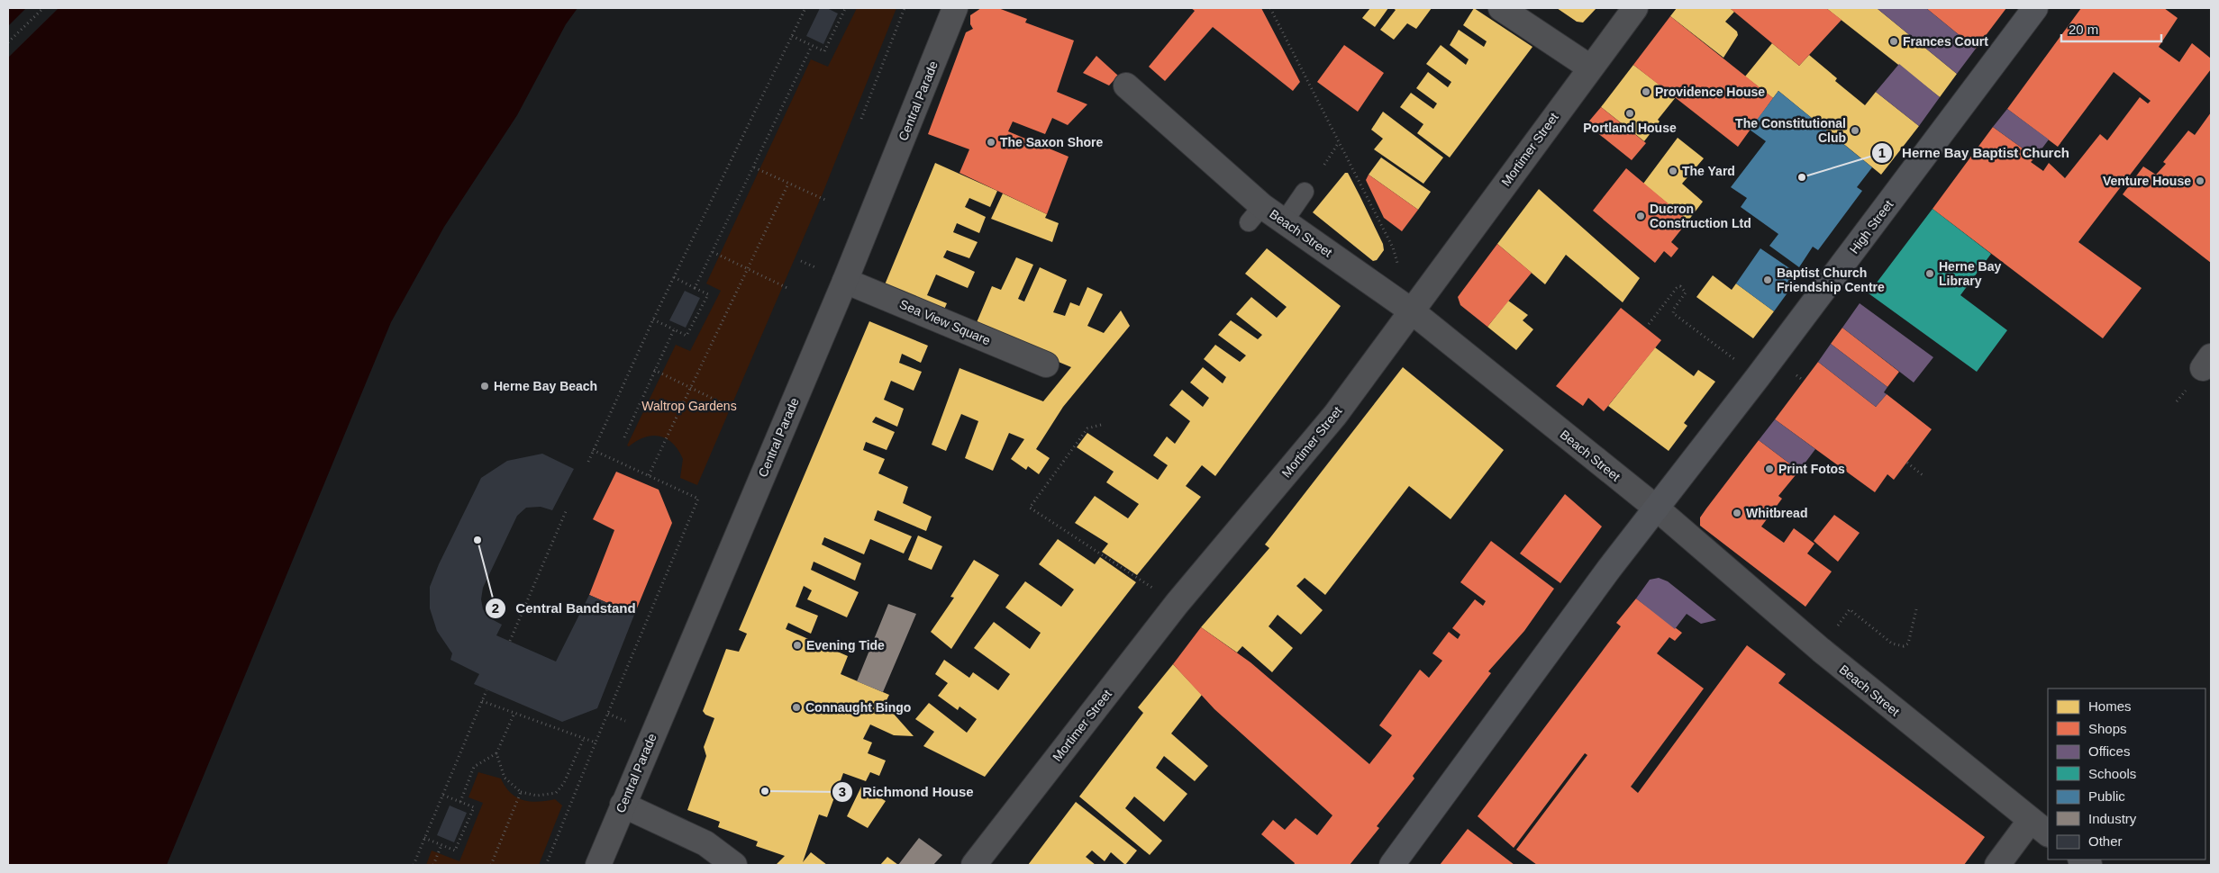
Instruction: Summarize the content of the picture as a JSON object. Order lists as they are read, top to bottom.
{
  "streets": {
    "main road": ["High Street"],
    "street": [
      "Central Parade",
      "Mortimer Street",
      "Beach Street",
      "Sea View Square"
    ]
  },
  "crossings": [
    ["Central Parade", "Sea View Square"],
    ["Mortimer Street", "Beach Street"],
    ["High Street", "Beach Street"]
  ],
  "parks": ["Waltrop Gardens"],
  "places": [
    "Frances Court",
    "Providence House",
    "Portland House",
    "The Constitutional Club",
    "The Saxon Shore",
    "The Yard",
    "Herne Bay Baptist Church",
    "Venture House",
    "Ducron Construction Ltd",
    "Herne Bay Library",
    "Baptist Church Friendship Centre",
    "Herne Bay Beach",
    "Print Fotos",
    "Whitbread",
    "Central Bandstand",
    "Evening Tide",
    "Connaught Bingo",
    "Richmond House"
  ],
  "legend": [
    "Homes",
    "Shops",
    "Offices",
    "Schools",
    "Public",
    "Industry",
    "Other"
  ],
  "scale_bar": "20 m"
}
